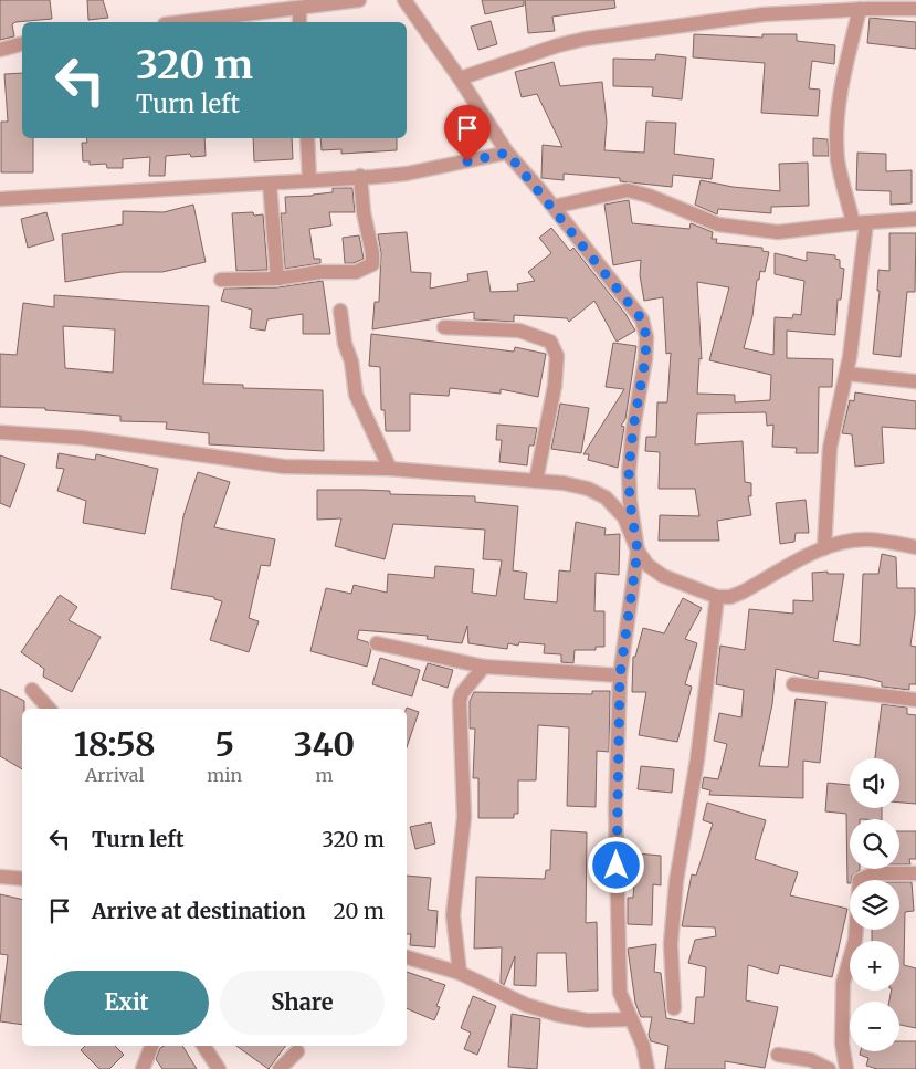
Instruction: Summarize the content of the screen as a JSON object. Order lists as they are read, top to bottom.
{
  "page": {
    "turn": ["320 m", "Turn left"],
    "eta": [
      "18:58",
      "Arrival",
      "5",
      "min",
      "340",
      "m"
    ],
    "map_buttons": ["+", "−"],
    "list": [
      {
        "name": "Turn left",
        "value": "320 m"
      },
      {
        "name": "Arrive at destination",
        "value": "20 m"
      }
    ],
    "buttons": ["Exit", "Share"]
  }
}
